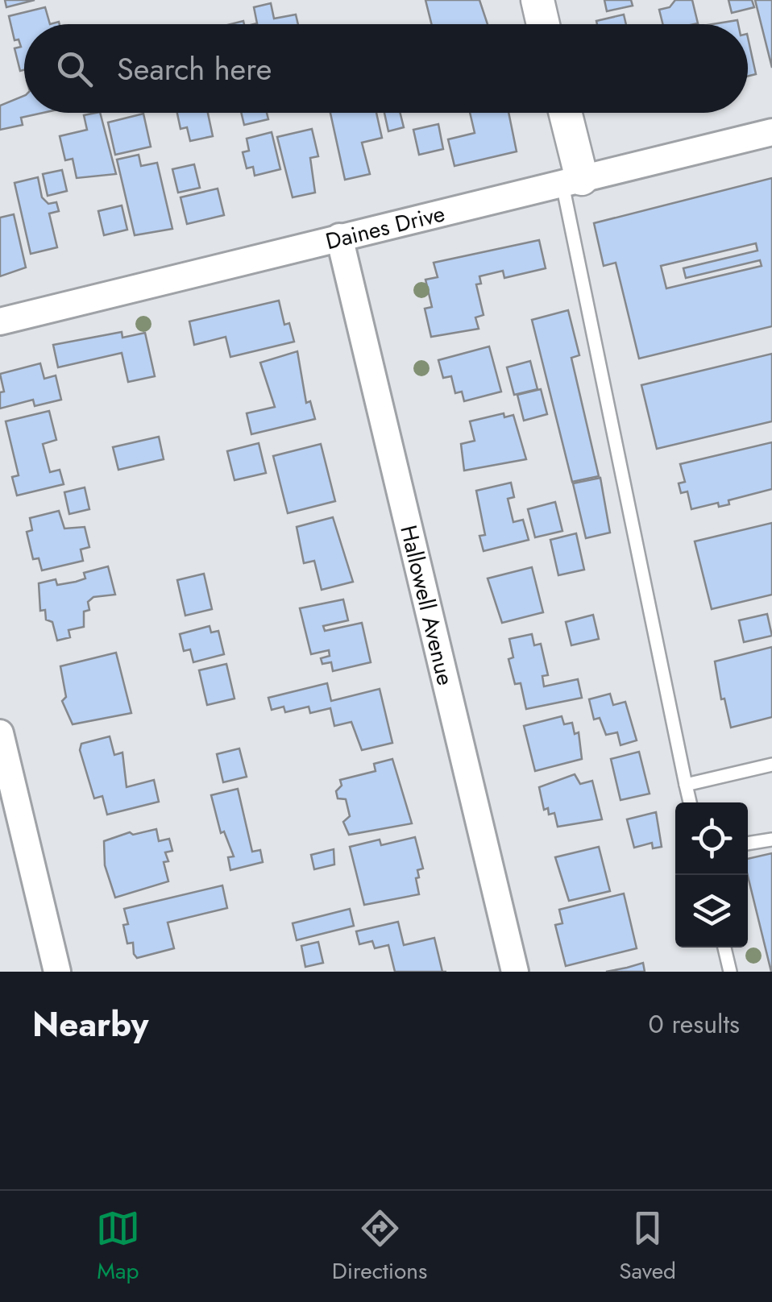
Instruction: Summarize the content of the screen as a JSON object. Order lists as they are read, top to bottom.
{
  "streets": {
    "street": ["Daines Drive", "Hallowell Avenue"]
  },
  "crossings": [
    ["Daines Drive", "Hallowell Avenue"]
  ],
  "page": {
    "search": "Search here",
    "heading": ["Nearby", "0 results"],
    "nav": ["Map", "Directions", "Saved"]
  }
}
